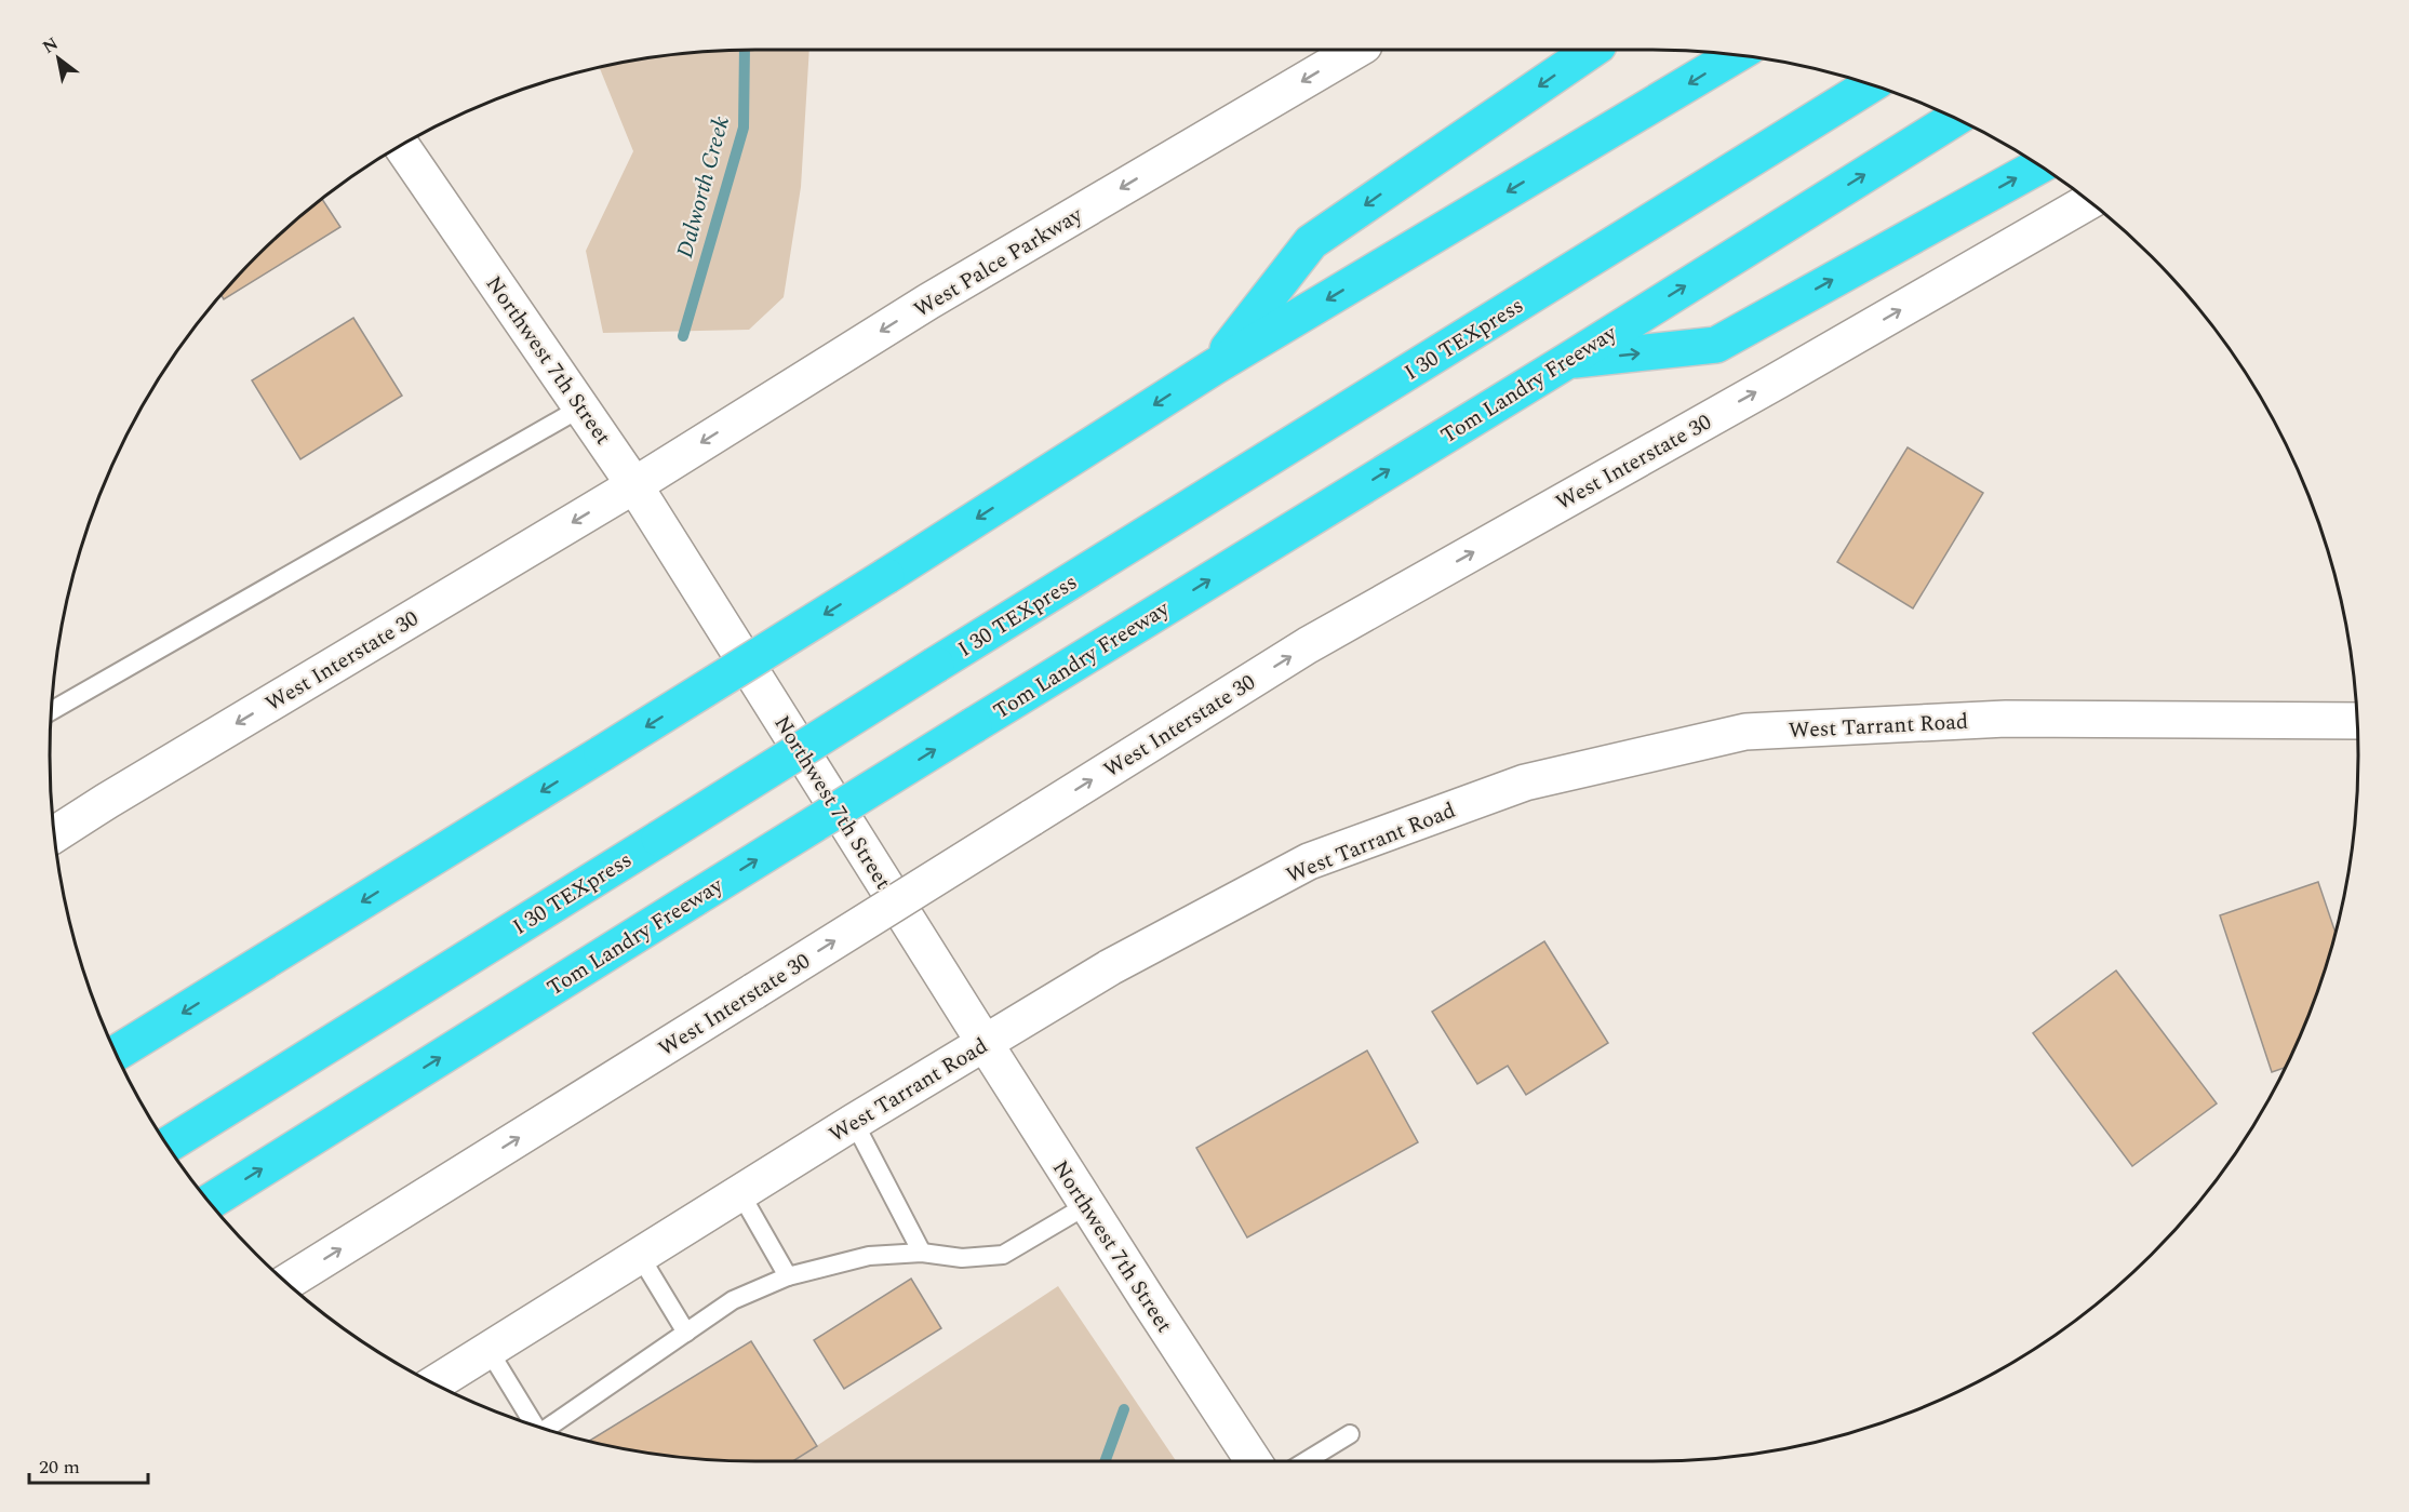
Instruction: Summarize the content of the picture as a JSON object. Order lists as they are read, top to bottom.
{
  "streets": {
    "highway": ["I 30 TEXpress", "Tom Landry Freeway"],
    "street": [
      "West Palce Parkway",
      "Northwest 7th Street",
      "West Interstate 30",
      "West Tarrant Road"
    ]
  },
  "crossings": [
    ["West Palce Parkway", "Northwest 7th Street"],
    ["West Palce Parkway", "West Interstate 30"],
    ["Northwest 7th Street", "West Interstate 30"],
    ["Northwest 7th Street", "West Tarrant Road"]
  ],
  "one_way": ["West Palce Parkway"],
  "water": ["Dalworth Creek"],
  "scale_bar": "20 m",
  "north": "top left"
}
